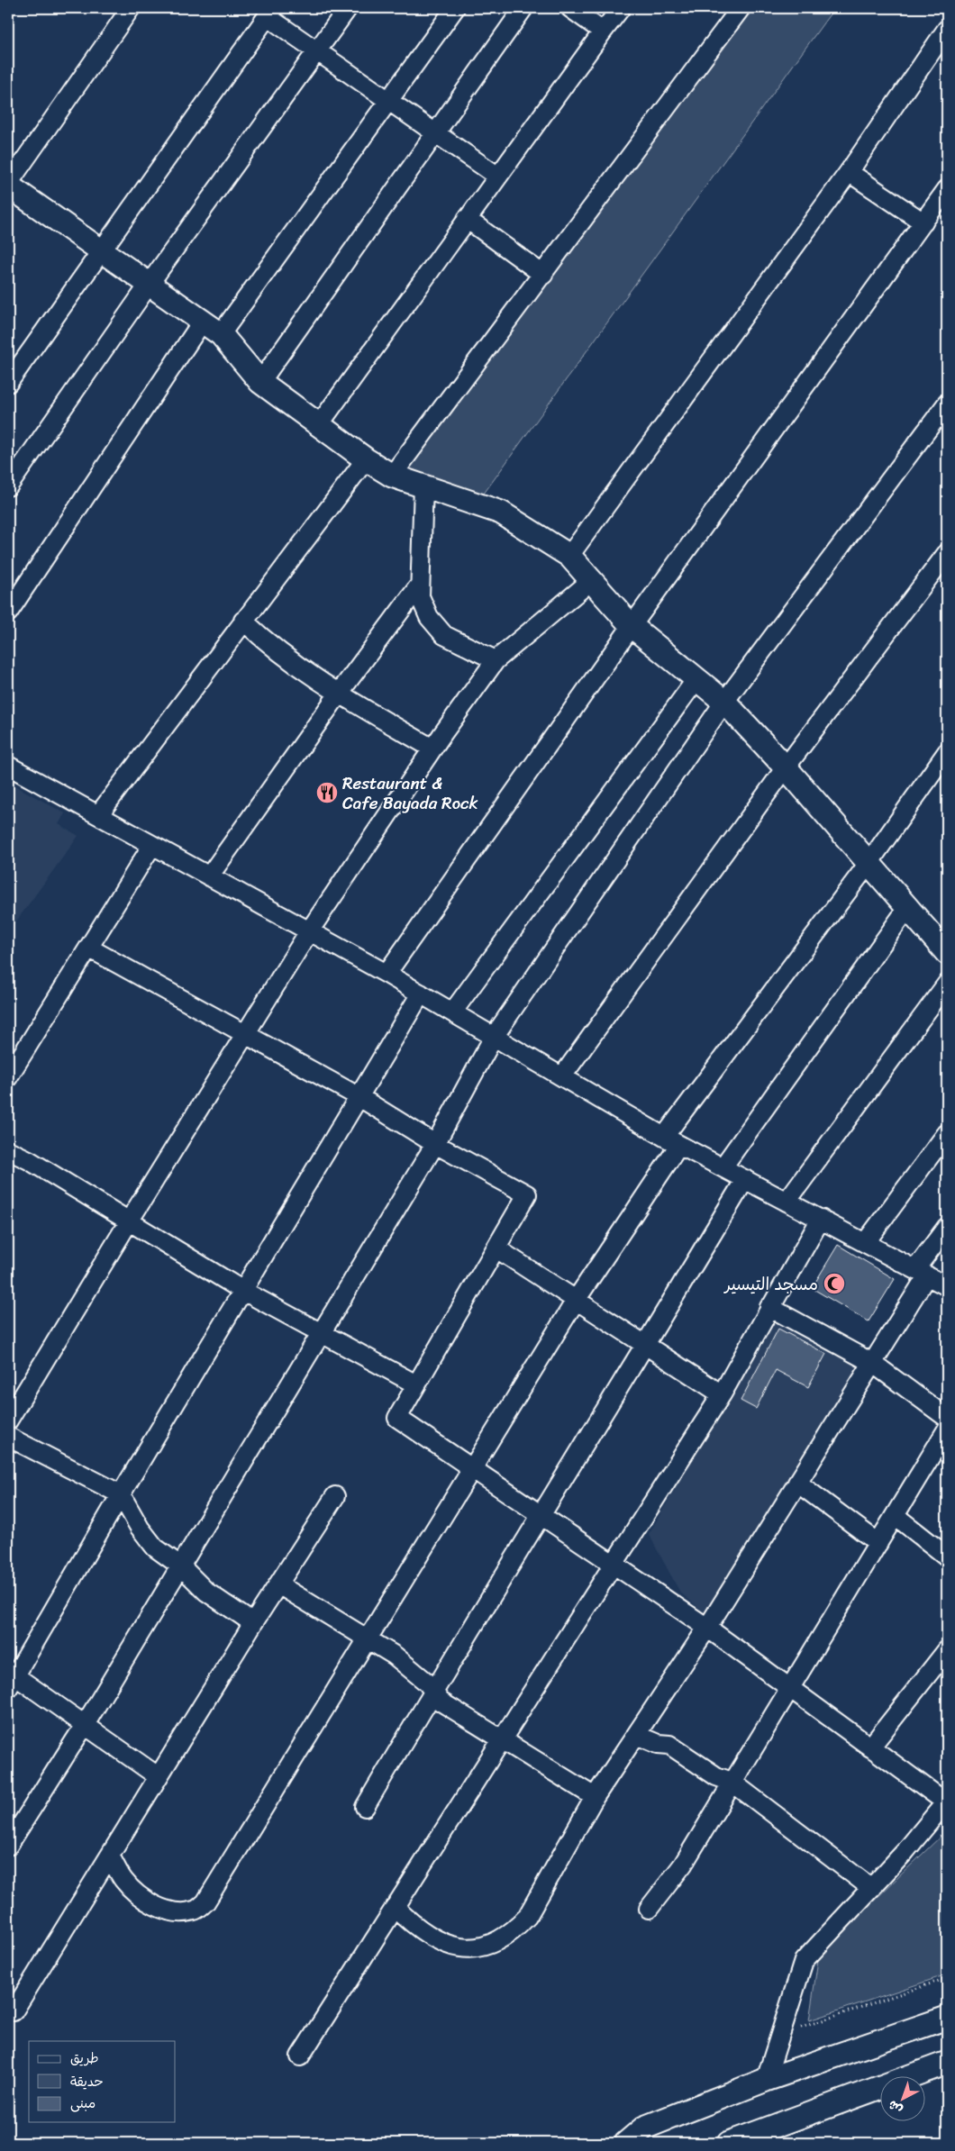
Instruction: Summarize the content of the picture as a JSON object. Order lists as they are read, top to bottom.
{
  "places": {
    "restaurant": ["Restaurant & Cafe Bayada Rock"],
    "mosque": ["مسجد التيسير"]
  },
  "legend": ["طريق", "حديقة", "مبنى"],
  "north": "bottom left"
}
